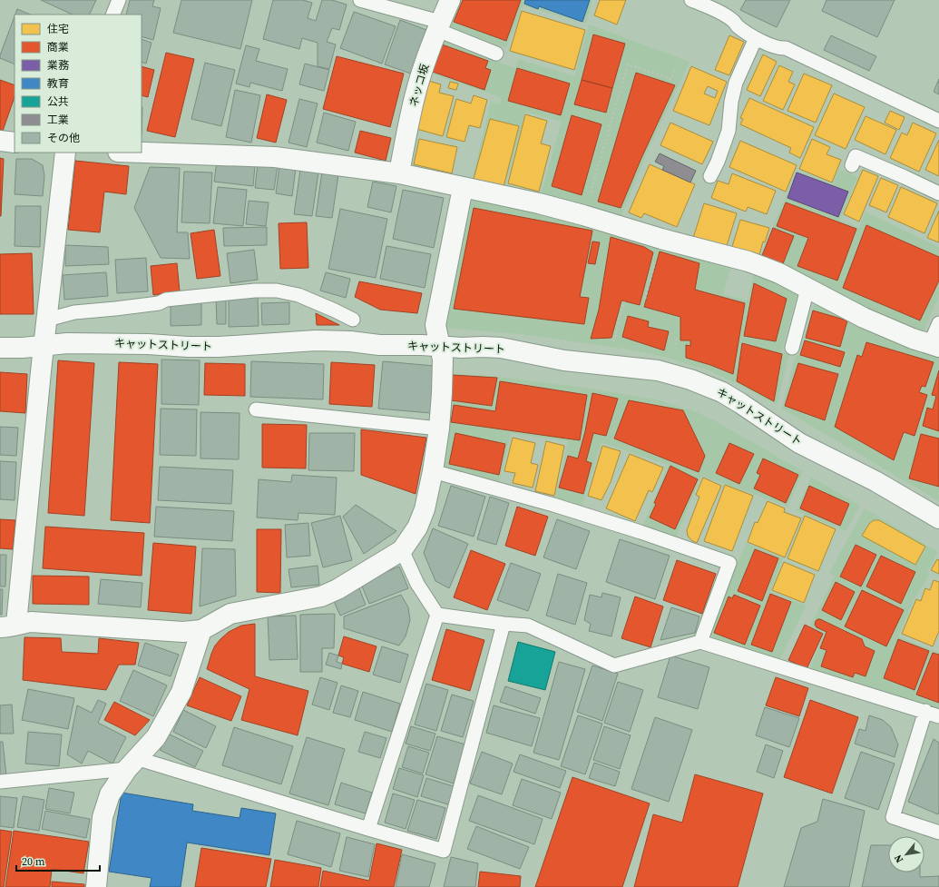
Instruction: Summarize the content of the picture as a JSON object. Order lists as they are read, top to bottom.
{
  "streets": {
    "street": ["ネッコ坂", "キャットストリート"]
  },
  "legend": [
    "住宅",
    "商業",
    "業務",
    "教育",
    "公共",
    "工業",
    "その他"
  ],
  "scale_bar": "20 m",
  "north": "bottom left"
}
